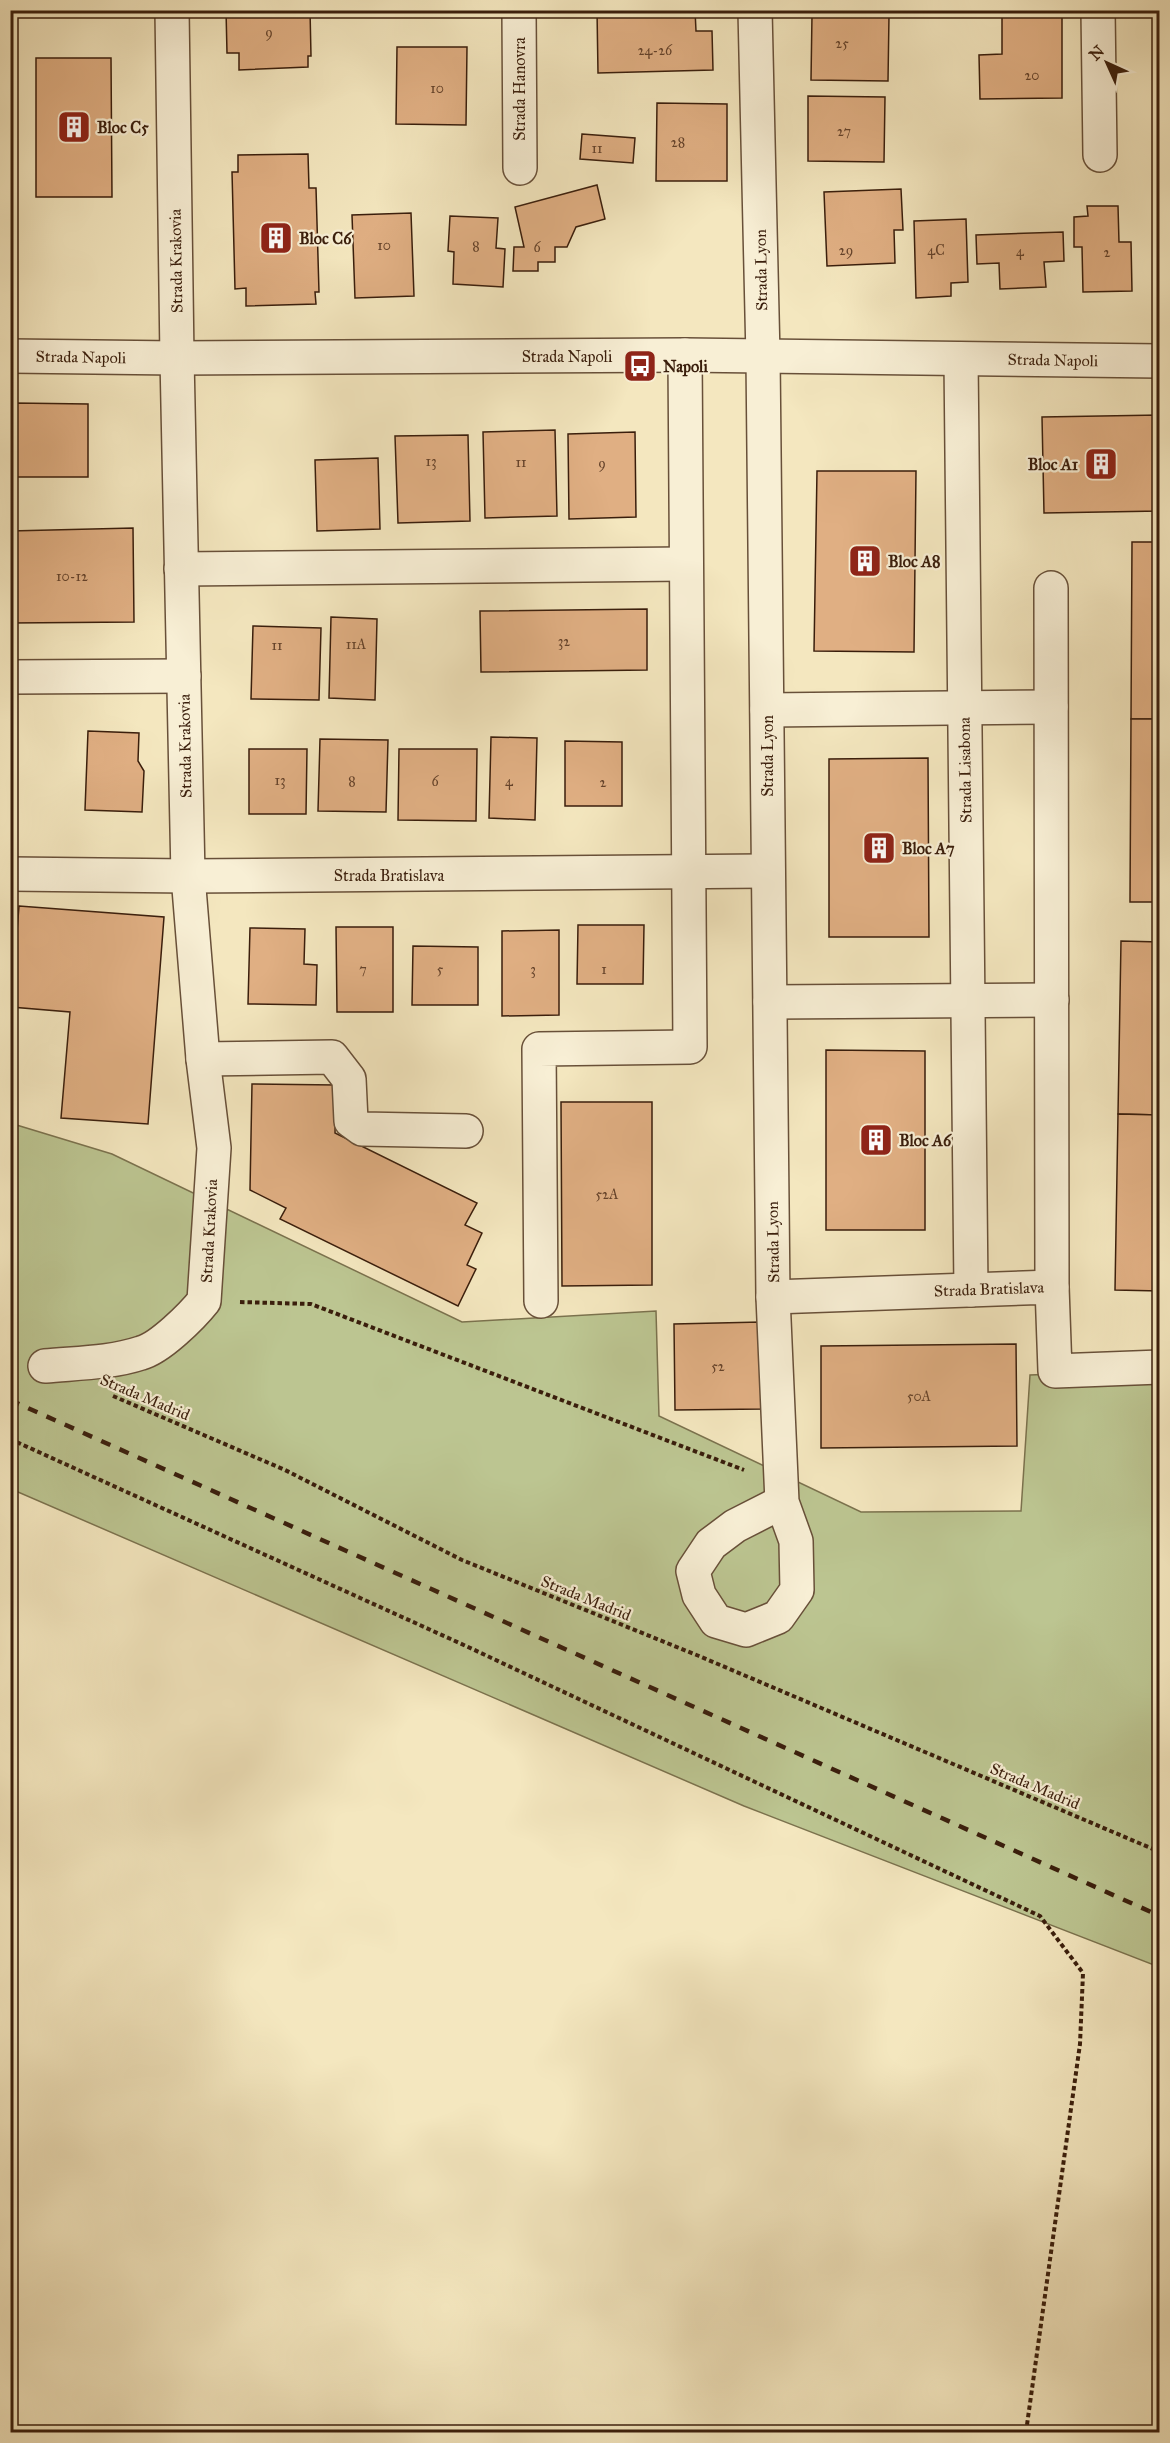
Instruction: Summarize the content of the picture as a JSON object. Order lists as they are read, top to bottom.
{
  "streets": {
    "street": [
      "Strada Hanovra",
      "Strada Krakovia",
      "Strada Lyon",
      "Strada Napoli",
      "Strada Lisabona",
      "Strada Bratislava"
    ],
    "path": ["Strada Madrid"]
  },
  "crossings": [
    ["Strada Krakovia", "Strada Napoli"],
    ["Strada Krakovia", "Strada Bratislava"],
    ["Strada Lyon", "Strada Napoli"],
    ["Strada Lyon", "Strada Bratislava"],
    ["Strada Napoli", "Strada Lisabona"],
    ["Strada Lisabona", "Strada Bratislava"]
  ],
  "places": {
    "building": [
      "Bloc C5",
      "Bloc C6",
      "Bloc A1",
      "Bloc A8",
      "Bloc A7",
      "Bloc A6"
    ],
    "bus stop": ["Napoli"]
  },
  "house_numbers": [
    "9",
    "25",
    "24-26",
    "20",
    "10",
    "27",
    "28",
    "11",
    "10",
    "8",
    "6",
    "29",
    "4C",
    "4",
    "2",
    "13",
    "11",
    "9",
    "10-12",
    "32",
    "11A",
    "11",
    "13",
    "8",
    "6",
    "4",
    "2",
    "7",
    "5",
    "3",
    "1",
    "52A",
    "52",
    "50A"
  ],
  "north": "top left"
}
